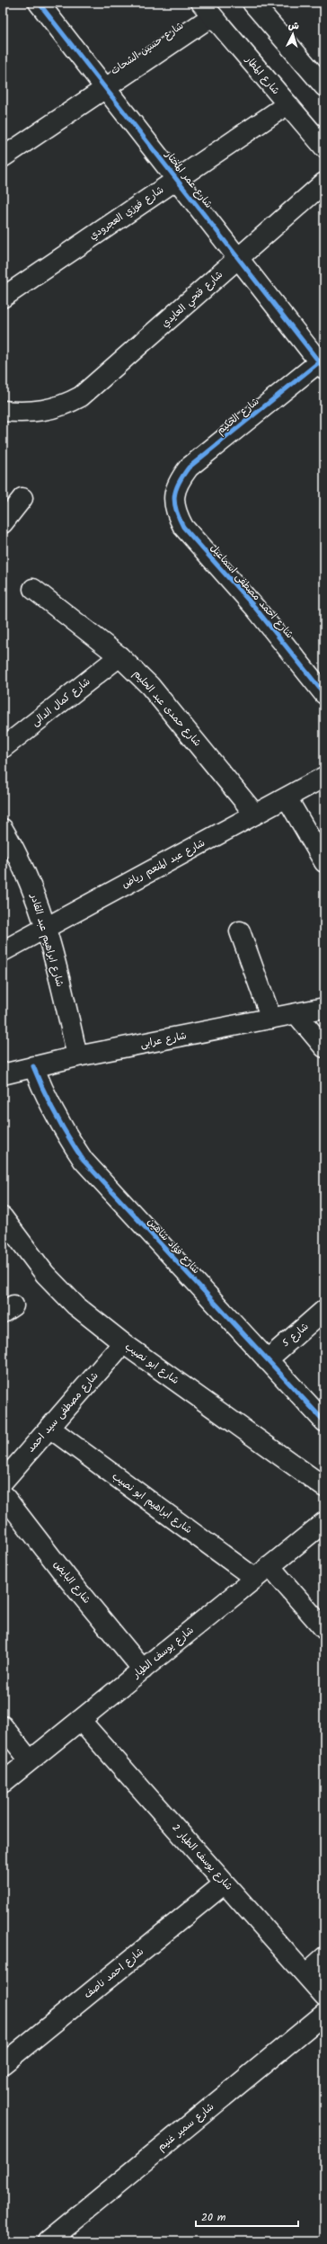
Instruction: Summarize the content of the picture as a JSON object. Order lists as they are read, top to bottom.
{
  "streets": {
    "street": [
      "شارع حسين الشحات",
      "شارع المطار",
      "شارع عمر المختار",
      "شارع فوزي العجرودي",
      "شارع فتحي العايدي",
      "شارع الحكيم",
      "شارع احمد مصطفى اسماعيل",
      "شارع كمال الدالى",
      "شارع حمدى عبد الحليم",
      "شارع عبد المنعم رياض",
      "شارع ابراهيم عبد القادر",
      "شارع عرابى",
      "شارع فؤاد شاهين",
      "شارع 5",
      "شارع ابو نصيب",
      "شارع مصطفى سيد احمد",
      "شارع ابراهيم ابو نصيب",
      "شارع البايض",
      "شارع يوسف الطيار",
      "شارع يوسف الطيار 2",
      "شارع احمد ناصف",
      "شارع سمير غنيم"
    ]
  },
  "crossings": [
    ["شارع حسين الشحات", "شارع المطار"],
    ["شارع حسين الشحات", "شارع عمر المختار"],
    ["شارع المطار", "شارع فوزي العجرودي"],
    ["شارع عمر المختار", "شارع فوزي العجرودي"],
    ["شارع عمر المختار", "شارع فتحي العايدي"],
    ["شارع عمر المختار", "شارع الحكيم"],
    ["شارع الحكيم", "شارع احمد مصطفى اسماعيل"],
    ["شارع كمال الدالى", "شارع حمدى عبد الحليم"],
    ["شارع حمدى عبد الحليم", "شارع عبد المنعم رياض"],
    ["شارع عبد المنعم رياض", "شارع ابراهيم عبد القادر"],
    ["شارع ابراهيم عبد القادر", "شارع عرابى"],
    ["شارع عرابى", "شارع فؤاد شاهين"],
    ["شارع فؤاد شاهين", "شارع 5"],
    ["شارع ابو نصيب", "شارع مصطفى سيد احمد"],
    ["شارع مصطفى سيد احمد", "شارع ابراهيم ابو نصيب"],
    ["شارع ابراهيم ابو نصيب", "شارع يوسف الطيار"],
    ["شارع البايض", "شارع يوسف الطيار"],
    ["شارع يوسف الطيار", "شارع يوسف الطيار 2"],
    ["شارع يوسف الطيار 2", "شارع احمد ناصف"]
  ],
  "scale_bar": "20 m",
  "north": "top"
}
